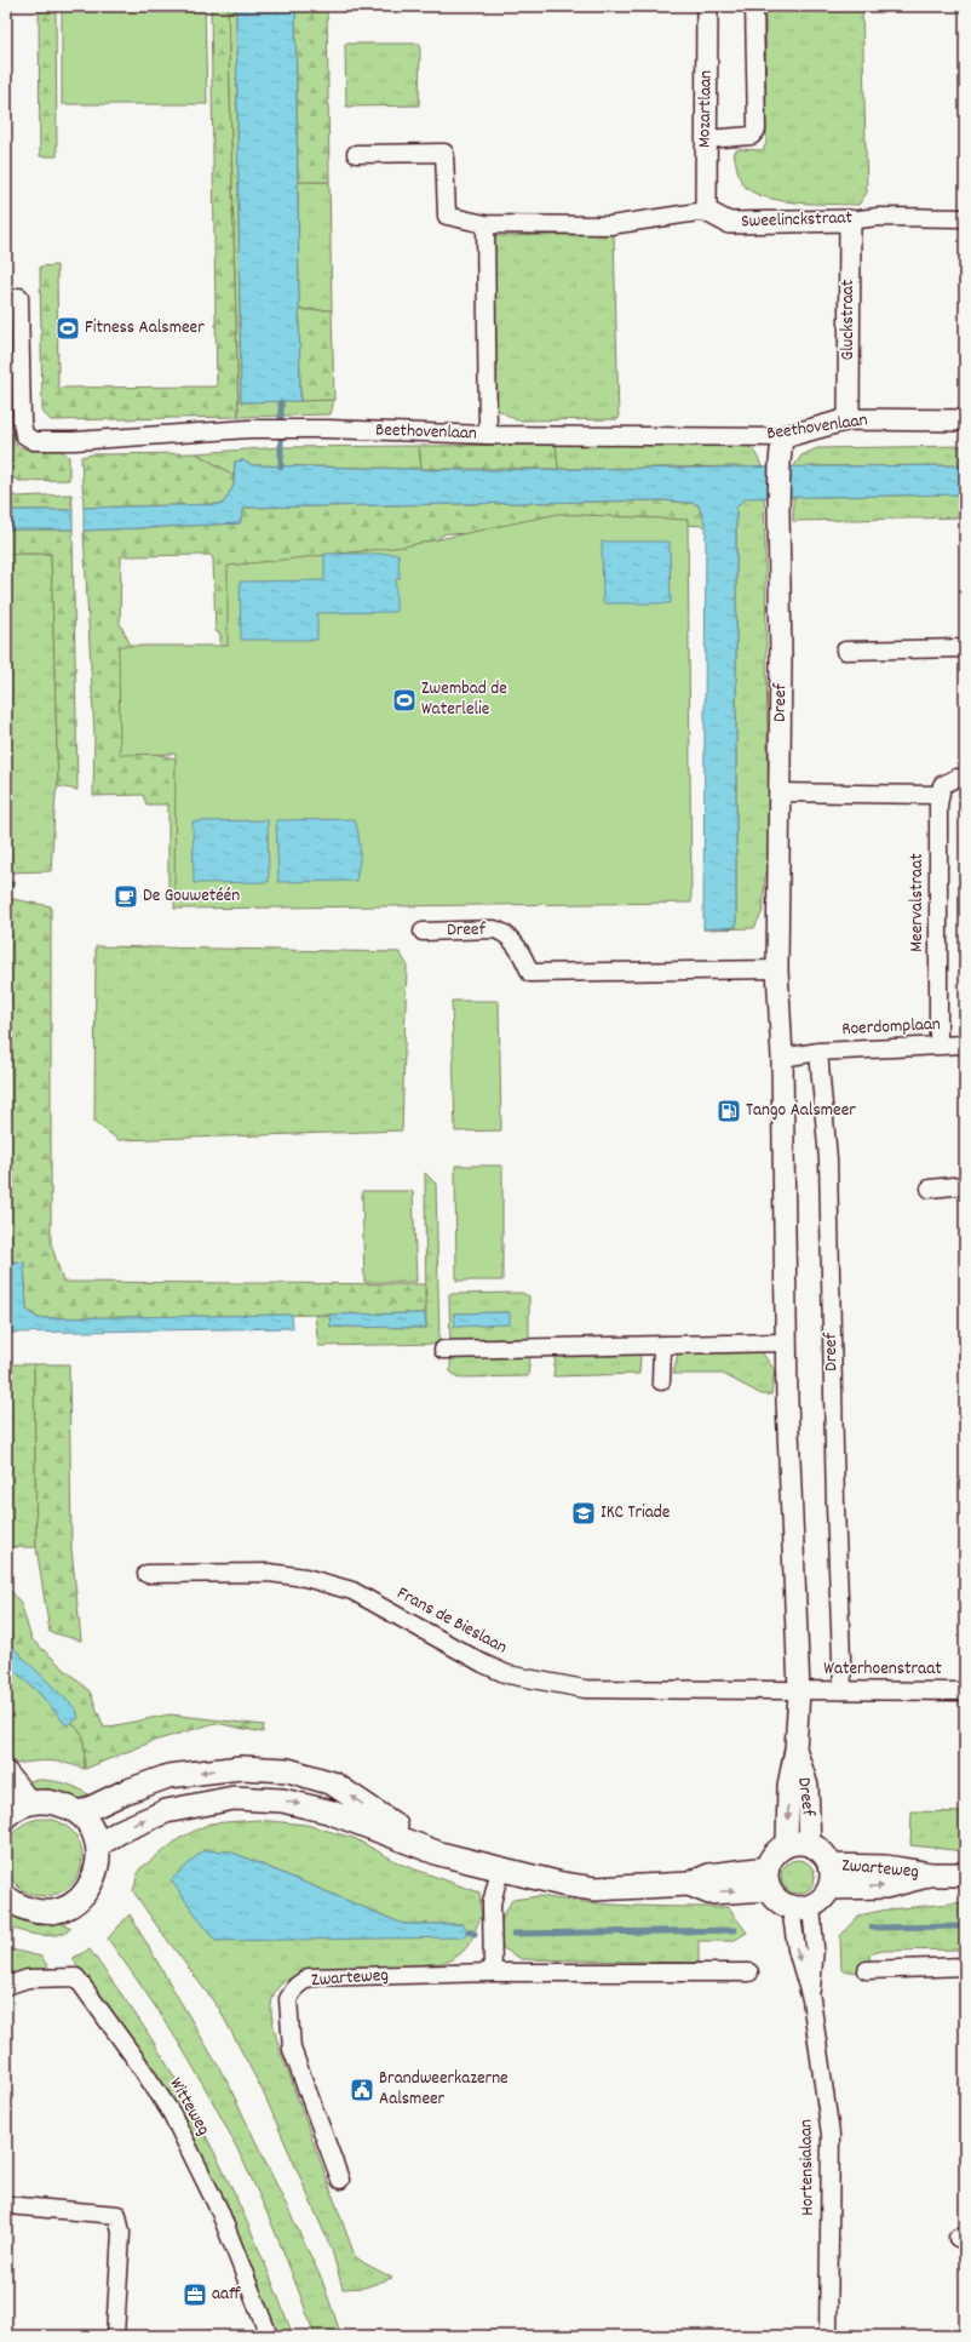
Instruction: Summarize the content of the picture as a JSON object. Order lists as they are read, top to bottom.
{
  "streets": {
    "main road": ["Zwarteweg"],
    "street": [
      "Mozartlaan",
      "Sweelinckstraat",
      "Gluckstraat",
      "Beethovenlaan",
      "Dreef",
      "Meervalstraat",
      "Roerdomplaan",
      "Frans de Bieslaan",
      "Waterhoenstraat",
      "Witteweg",
      "Hortensialaan"
    ]
  },
  "crossings": [
    ["Mozartlaan", "Sweelinckstraat"],
    ["Sweelinckstraat", "Gluckstraat"],
    ["Gluckstraat", "Beethovenlaan"],
    ["Beethovenlaan", "Dreef"],
    ["Dreef", "Roerdomplaan"],
    ["Dreef", "Frans de Bieslaan"],
    ["Dreef", "Waterhoenstraat"],
    ["Dreef", "Zwarteweg"],
    ["Dreef", "Hortensialaan"],
    ["Meervalstraat", "Roerdomplaan"],
    ["Frans de Bieslaan", "Waterhoenstraat"],
    ["Zwarteweg", "Hortensialaan"]
  ],
  "places": {
    "sports": ["Fitness Aalsmeer", "Zwembad de Waterlelie"],
    "cafe": ["De Gouwetéén"],
    "fuel station": ["Tango Aalsmeer"],
    "school or university": ["IKC Triade"],
    "public building": ["Brandweerkazerne Aalsmeer"],
    "office": ["aaff"]
  }
}
